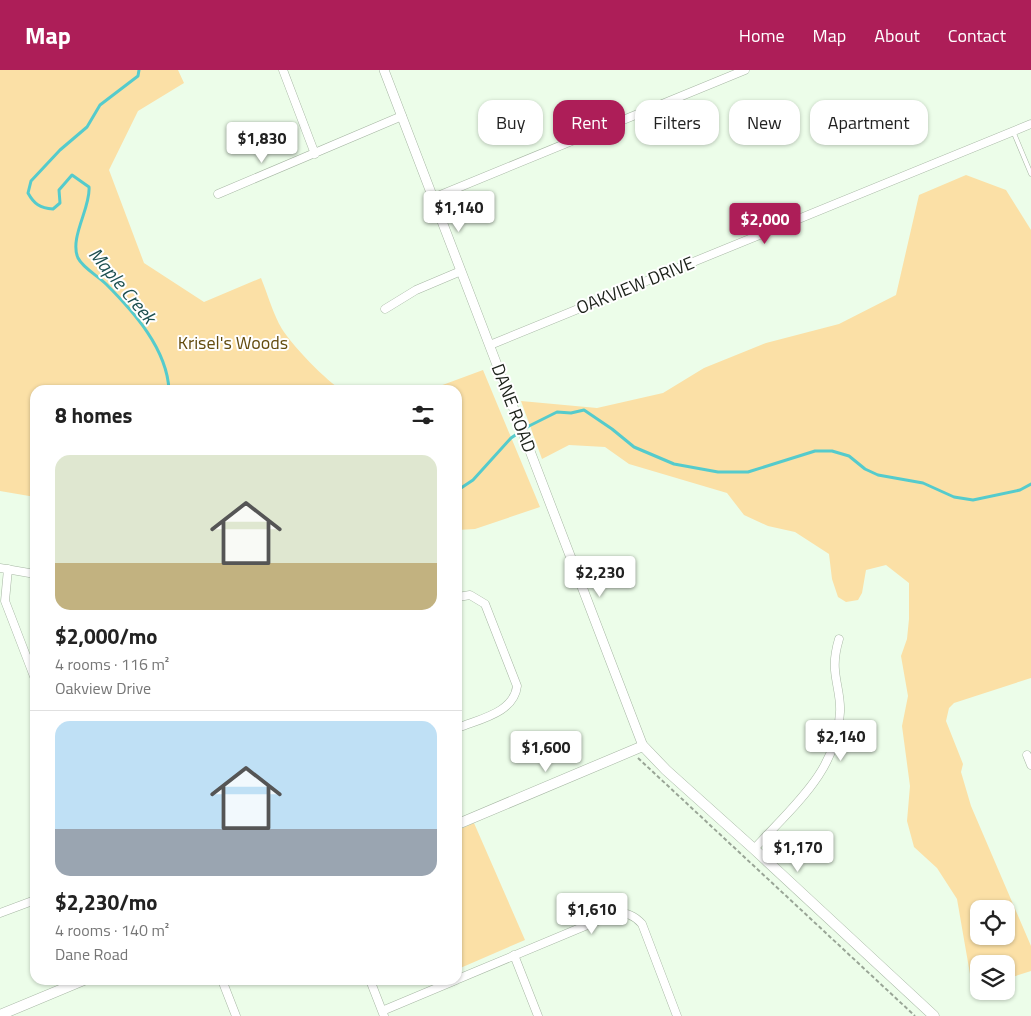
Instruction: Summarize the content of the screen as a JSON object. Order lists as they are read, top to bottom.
{
  "streets": {
    "street": ["OAKVIEW DRIVE", "DANE ROAD"]
  },
  "crossings": [
    ["OAKVIEW DRIVE", "DANE ROAD"]
  ],
  "water": ["Maple Creek"],
  "parks": ["Krisel's Woods"],
  "page": {
    "header": "Map",
    "nav": [
      "Home",
      "Map",
      "About",
      "Contact"
    ],
    "chip": [
      "Buy",
      "Rent",
      "Filters",
      "New",
      "Apartment"
    ],
    "price": [
      "$1,830",
      "$1,140",
      "$2,000",
      "$2,230",
      "$2,140",
      "$1,600",
      "$1,170",
      "$1,610"
    ],
    "heading": "8 homes",
    "list": [
      {
        "name": "$2,000/mo",
        "note": "4 rooms · 116 m² · Oakview Drive"
      },
      {
        "name": "$2,230/mo",
        "note": "4 rooms · 140 m² · Dane Road"
      }
    ]
  }
}
